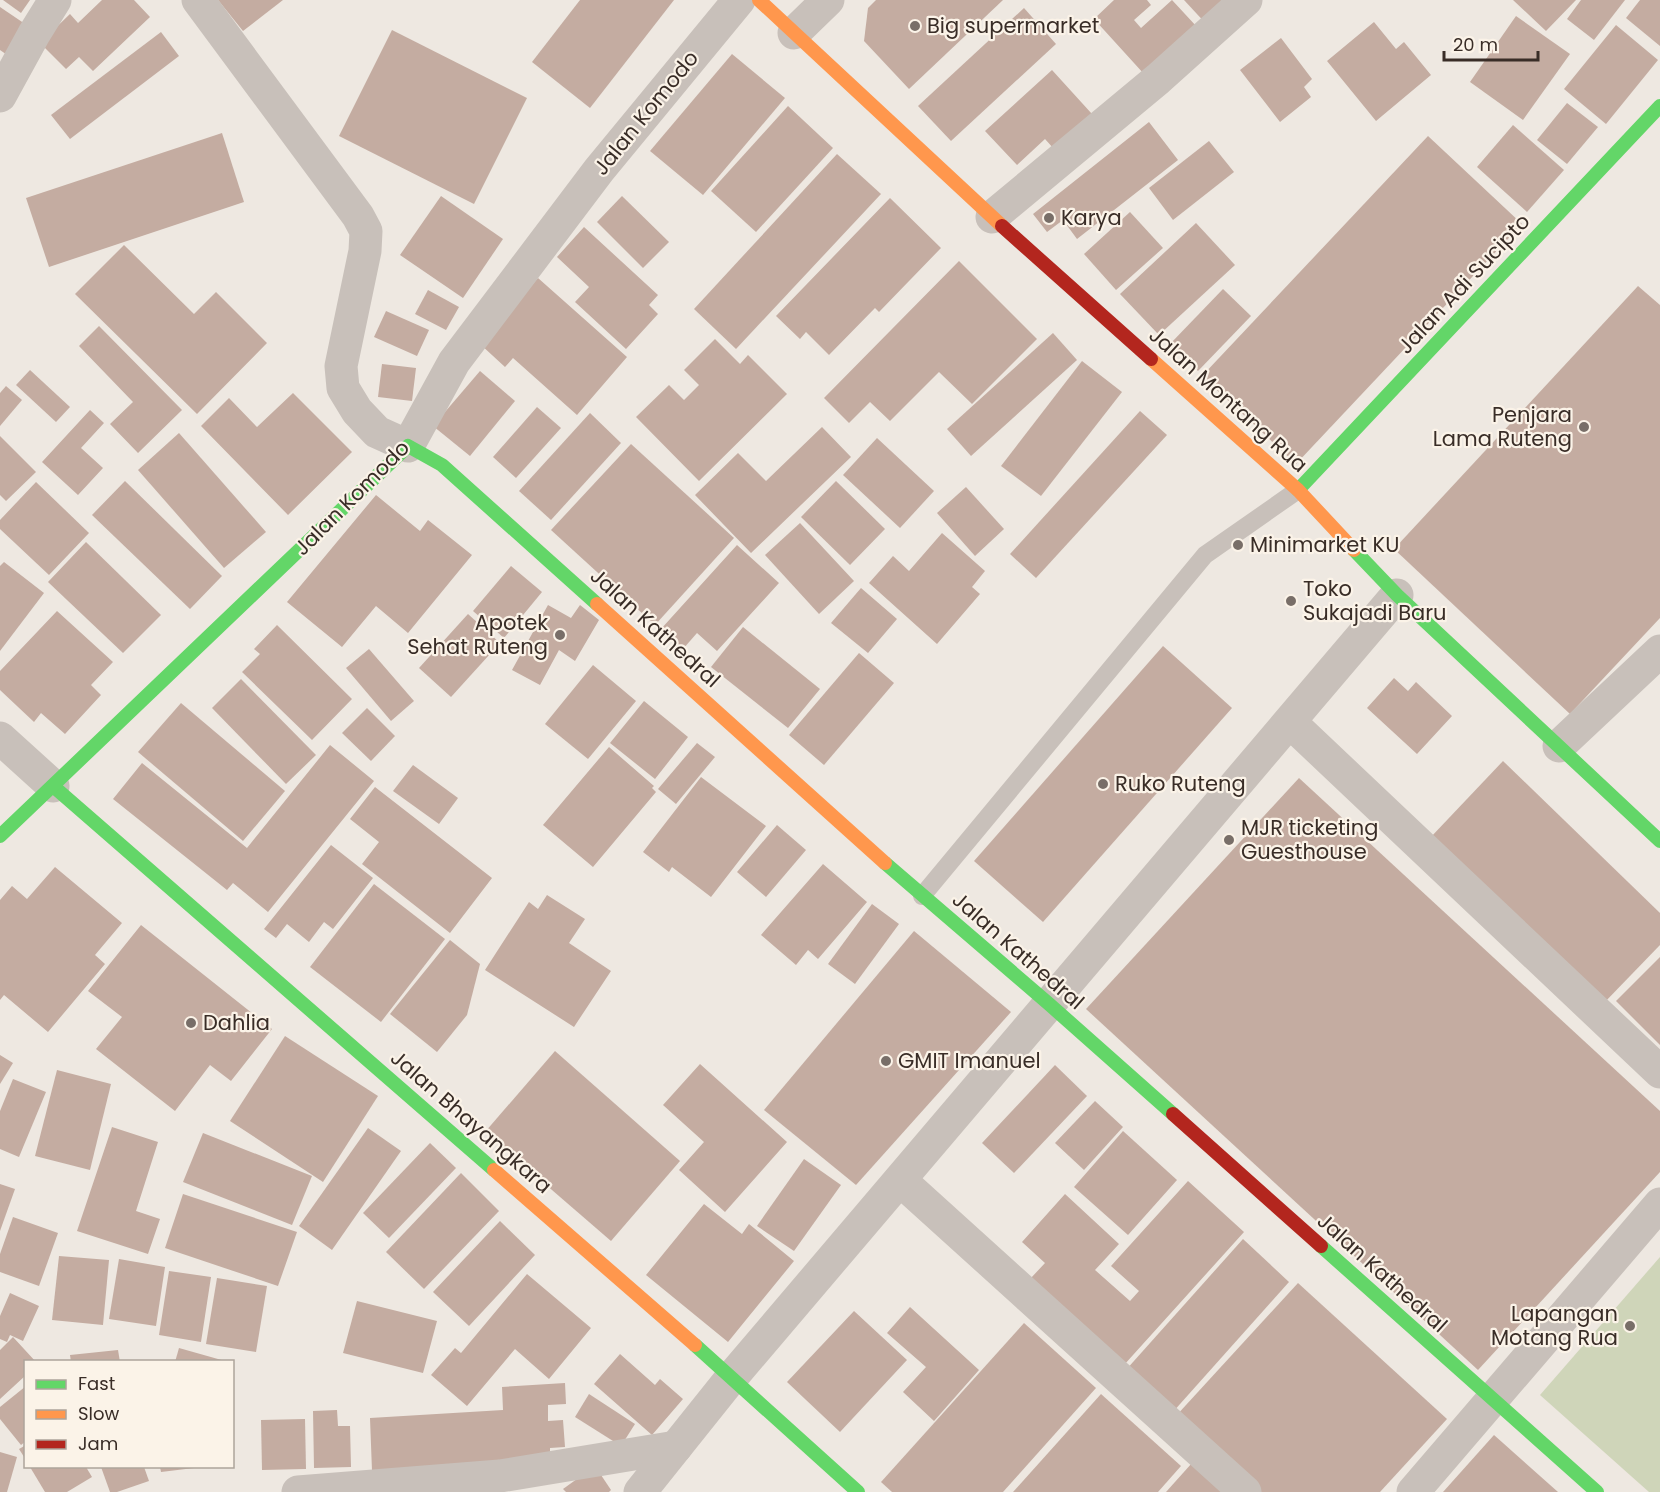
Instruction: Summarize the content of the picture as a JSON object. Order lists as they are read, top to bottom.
{
  "streets": {
    "main road": [
      "Jalan Komodo",
      "Jalan Adi Sucipto",
      "Jalan Montang Rua",
      "Jalan Kathedral",
      "Jalan Bhayangkara"
    ]
  },
  "crossings": [
    ["Jalan Komodo", "Jalan Kathedral"],
    ["Jalan Komodo", "Jalan Bhayangkara"],
    ["Jalan Adi Sucipto", "Jalan Montang Rua"]
  ],
  "places": [
    "Big supermarket",
    "Karya",
    "Penjara Lama Ruteng",
    "Minimarket KU",
    "Toko Sukajadi Baru",
    "Apotek Sehat Ruteng",
    "Ruko Ruteng",
    "MJR ticketing Guesthouse",
    "Dahlia",
    "GMIT Imanuel",
    "Lapangan Motang Rua"
  ],
  "legend": ["Fast", "Slow", "Jam"],
  "scale_bar": "20 m"
}
